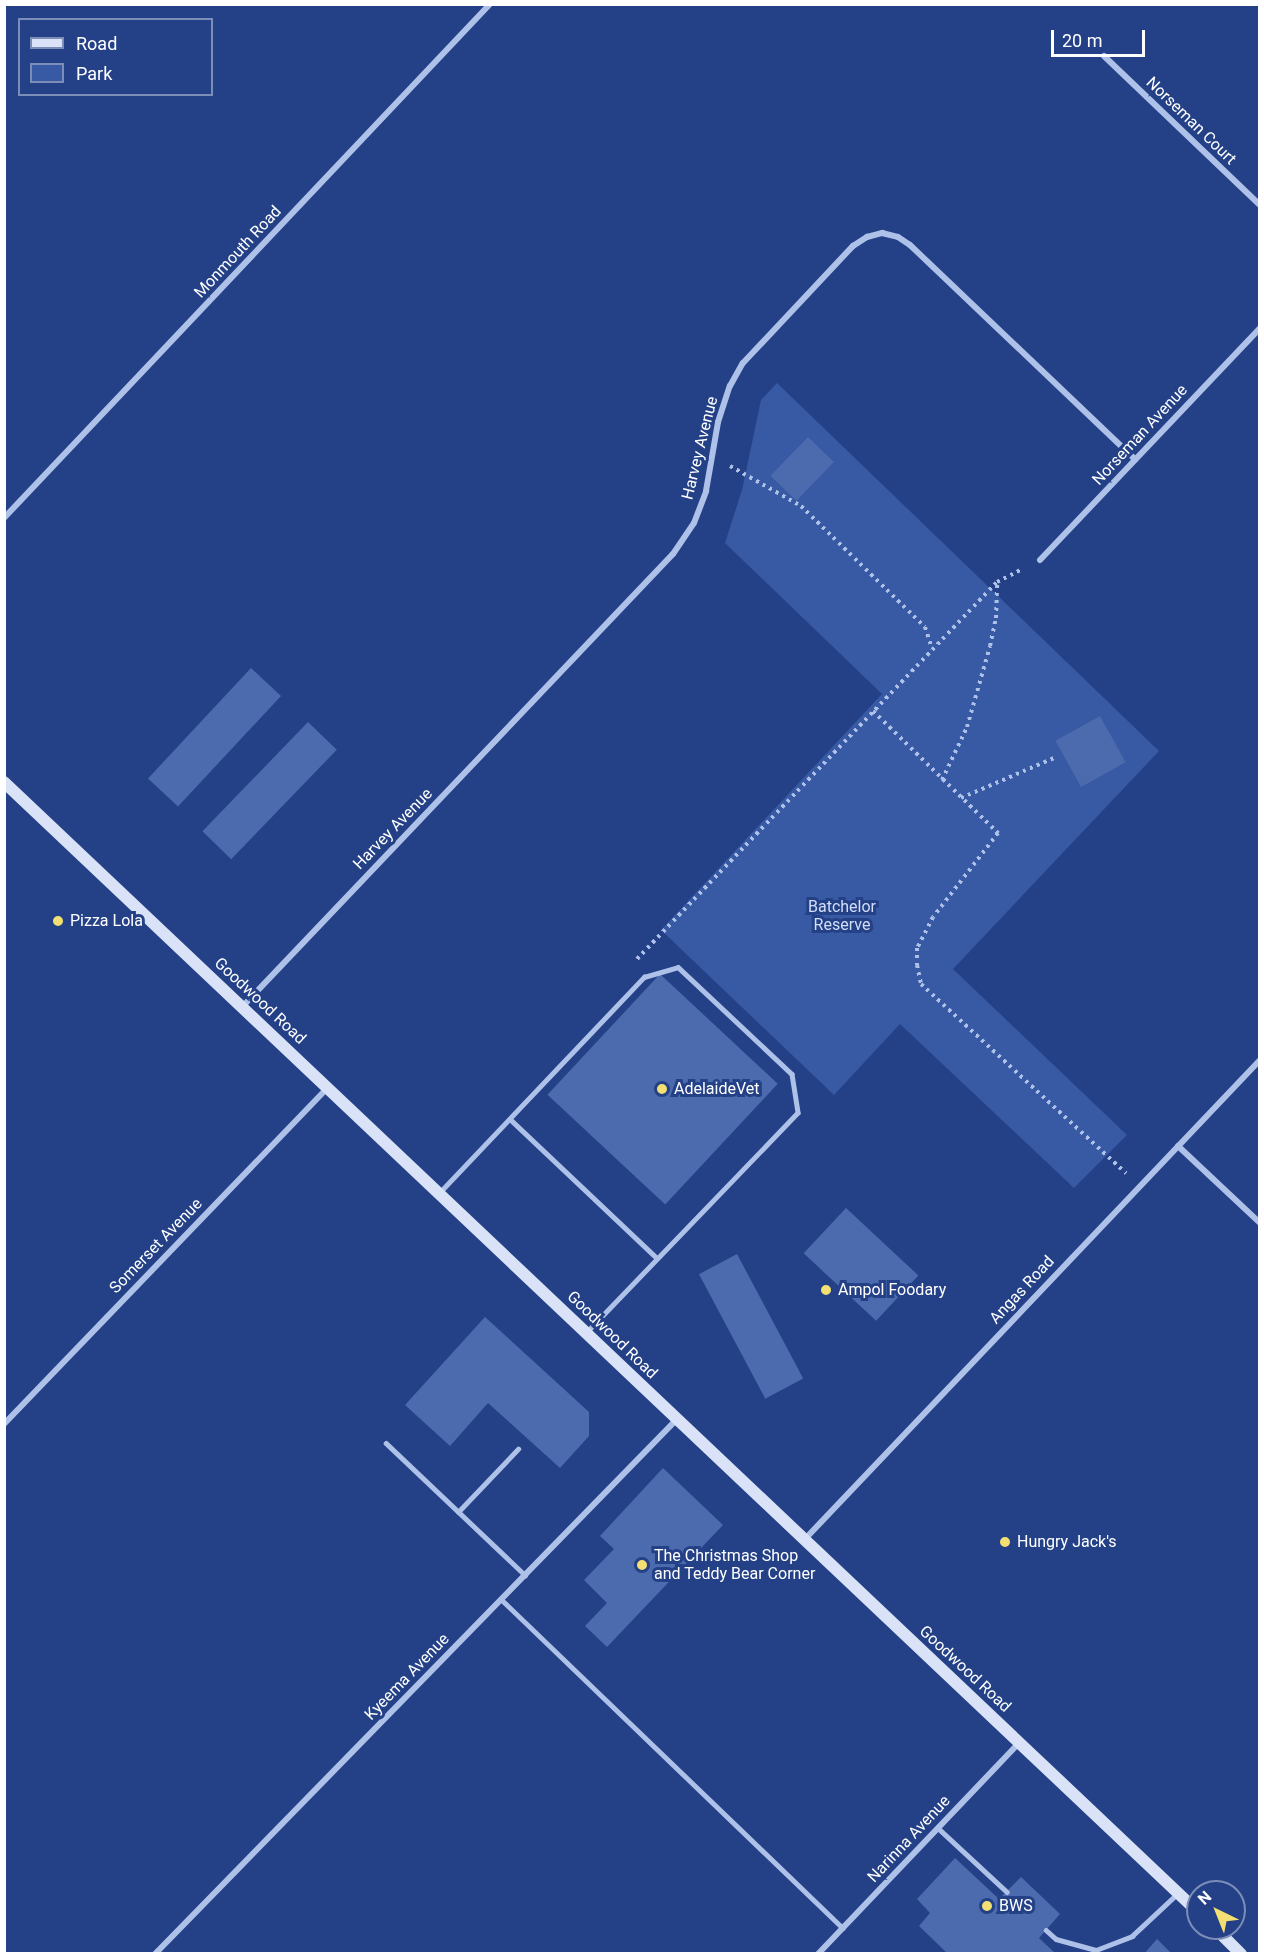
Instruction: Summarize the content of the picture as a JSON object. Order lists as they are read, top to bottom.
{
  "streets": {
    "main road": ["Goodwood Road"],
    "street": [
      "Norseman Court",
      "Monmouth Road",
      "Norseman Avenue",
      "Harvey Avenue",
      "Somerset Avenue",
      "Angas Road",
      "Kyeema Avenue",
      "Narinna Avenue"
    ]
  },
  "crossings": [
    ["Norseman Avenue", "Harvey Avenue"],
    ["Harvey Avenue", "Goodwood Road"],
    ["Goodwood Road", "Somerset Avenue"],
    ["Goodwood Road", "Angas Road"],
    ["Goodwood Road", "Kyeema Avenue"],
    ["Goodwood Road", "Narinna Avenue"]
  ],
  "parks": ["Batchelor Reserve"],
  "places": [
    "Pizza Lola",
    "AdelaideVet",
    "Ampol Foodary",
    "Hungry Jack's",
    "The Christmas Shop and Teddy Bear Corner",
    "BWS"
  ],
  "legend": ["Road", "Park"],
  "scale_bar": "20 m",
  "north": "top left"
}
